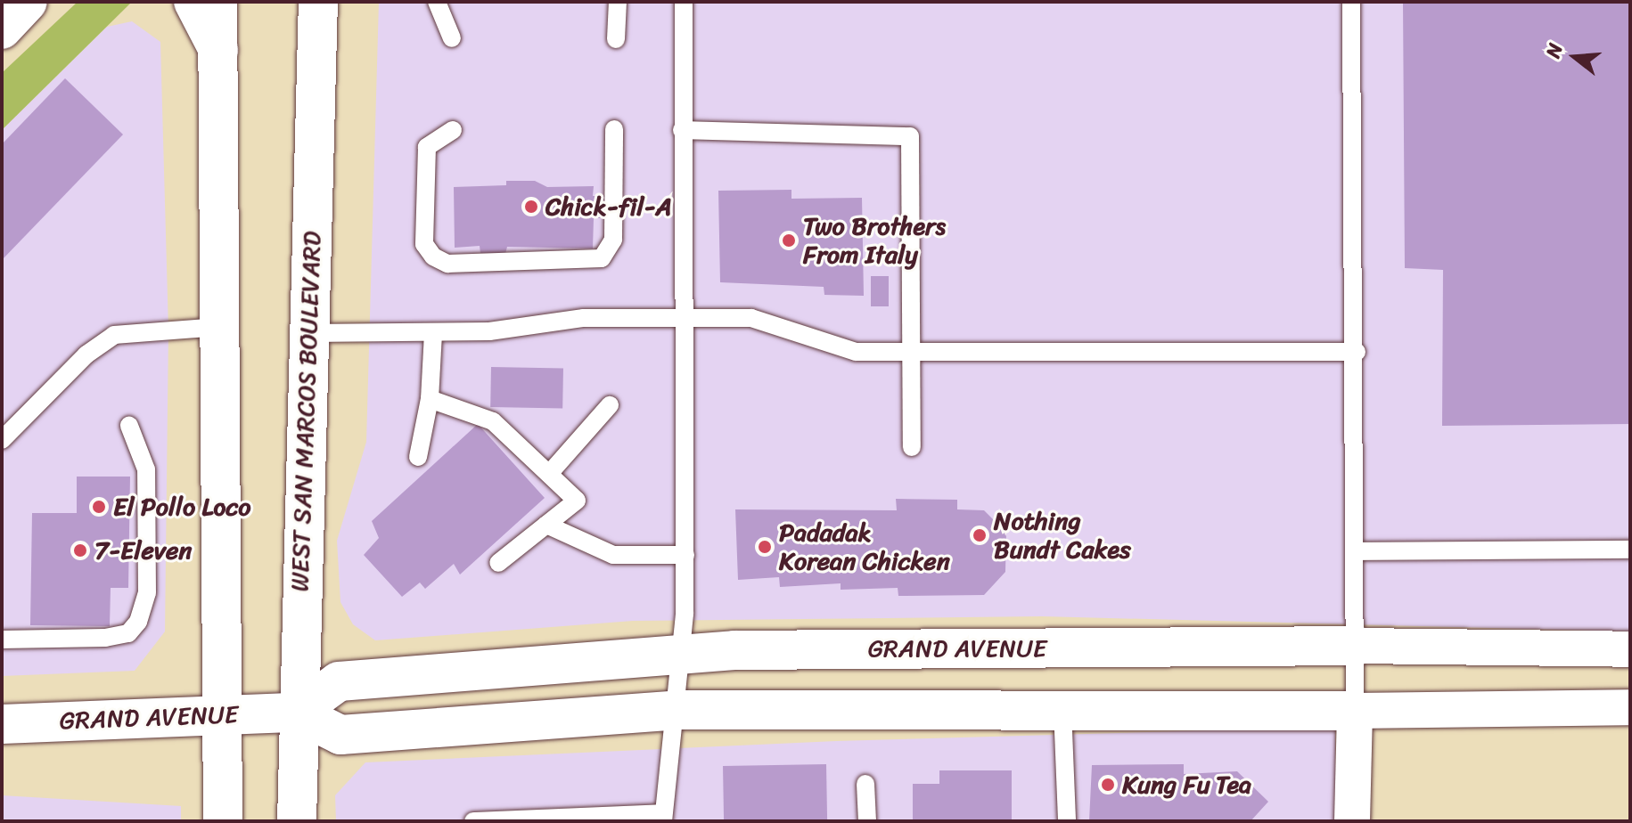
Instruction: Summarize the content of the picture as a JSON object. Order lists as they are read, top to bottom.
{
  "streets": {
    "main road": ["WEST SAN MARCOS BOULEVARD", "GRAND AVENUE"]
  },
  "crossings": [
    ["WEST SAN MARCOS BOULEVARD", "GRAND AVENUE"]
  ],
  "places": [
    "Chick-fil-A",
    "Two Brothers From Italy",
    "El Pollo Loco",
    "Nothing Bundt Cakes",
    "Padadak Korean Chicken",
    "7-Eleven",
    "Kung Fu Tea"
  ],
  "north": "left"
}
